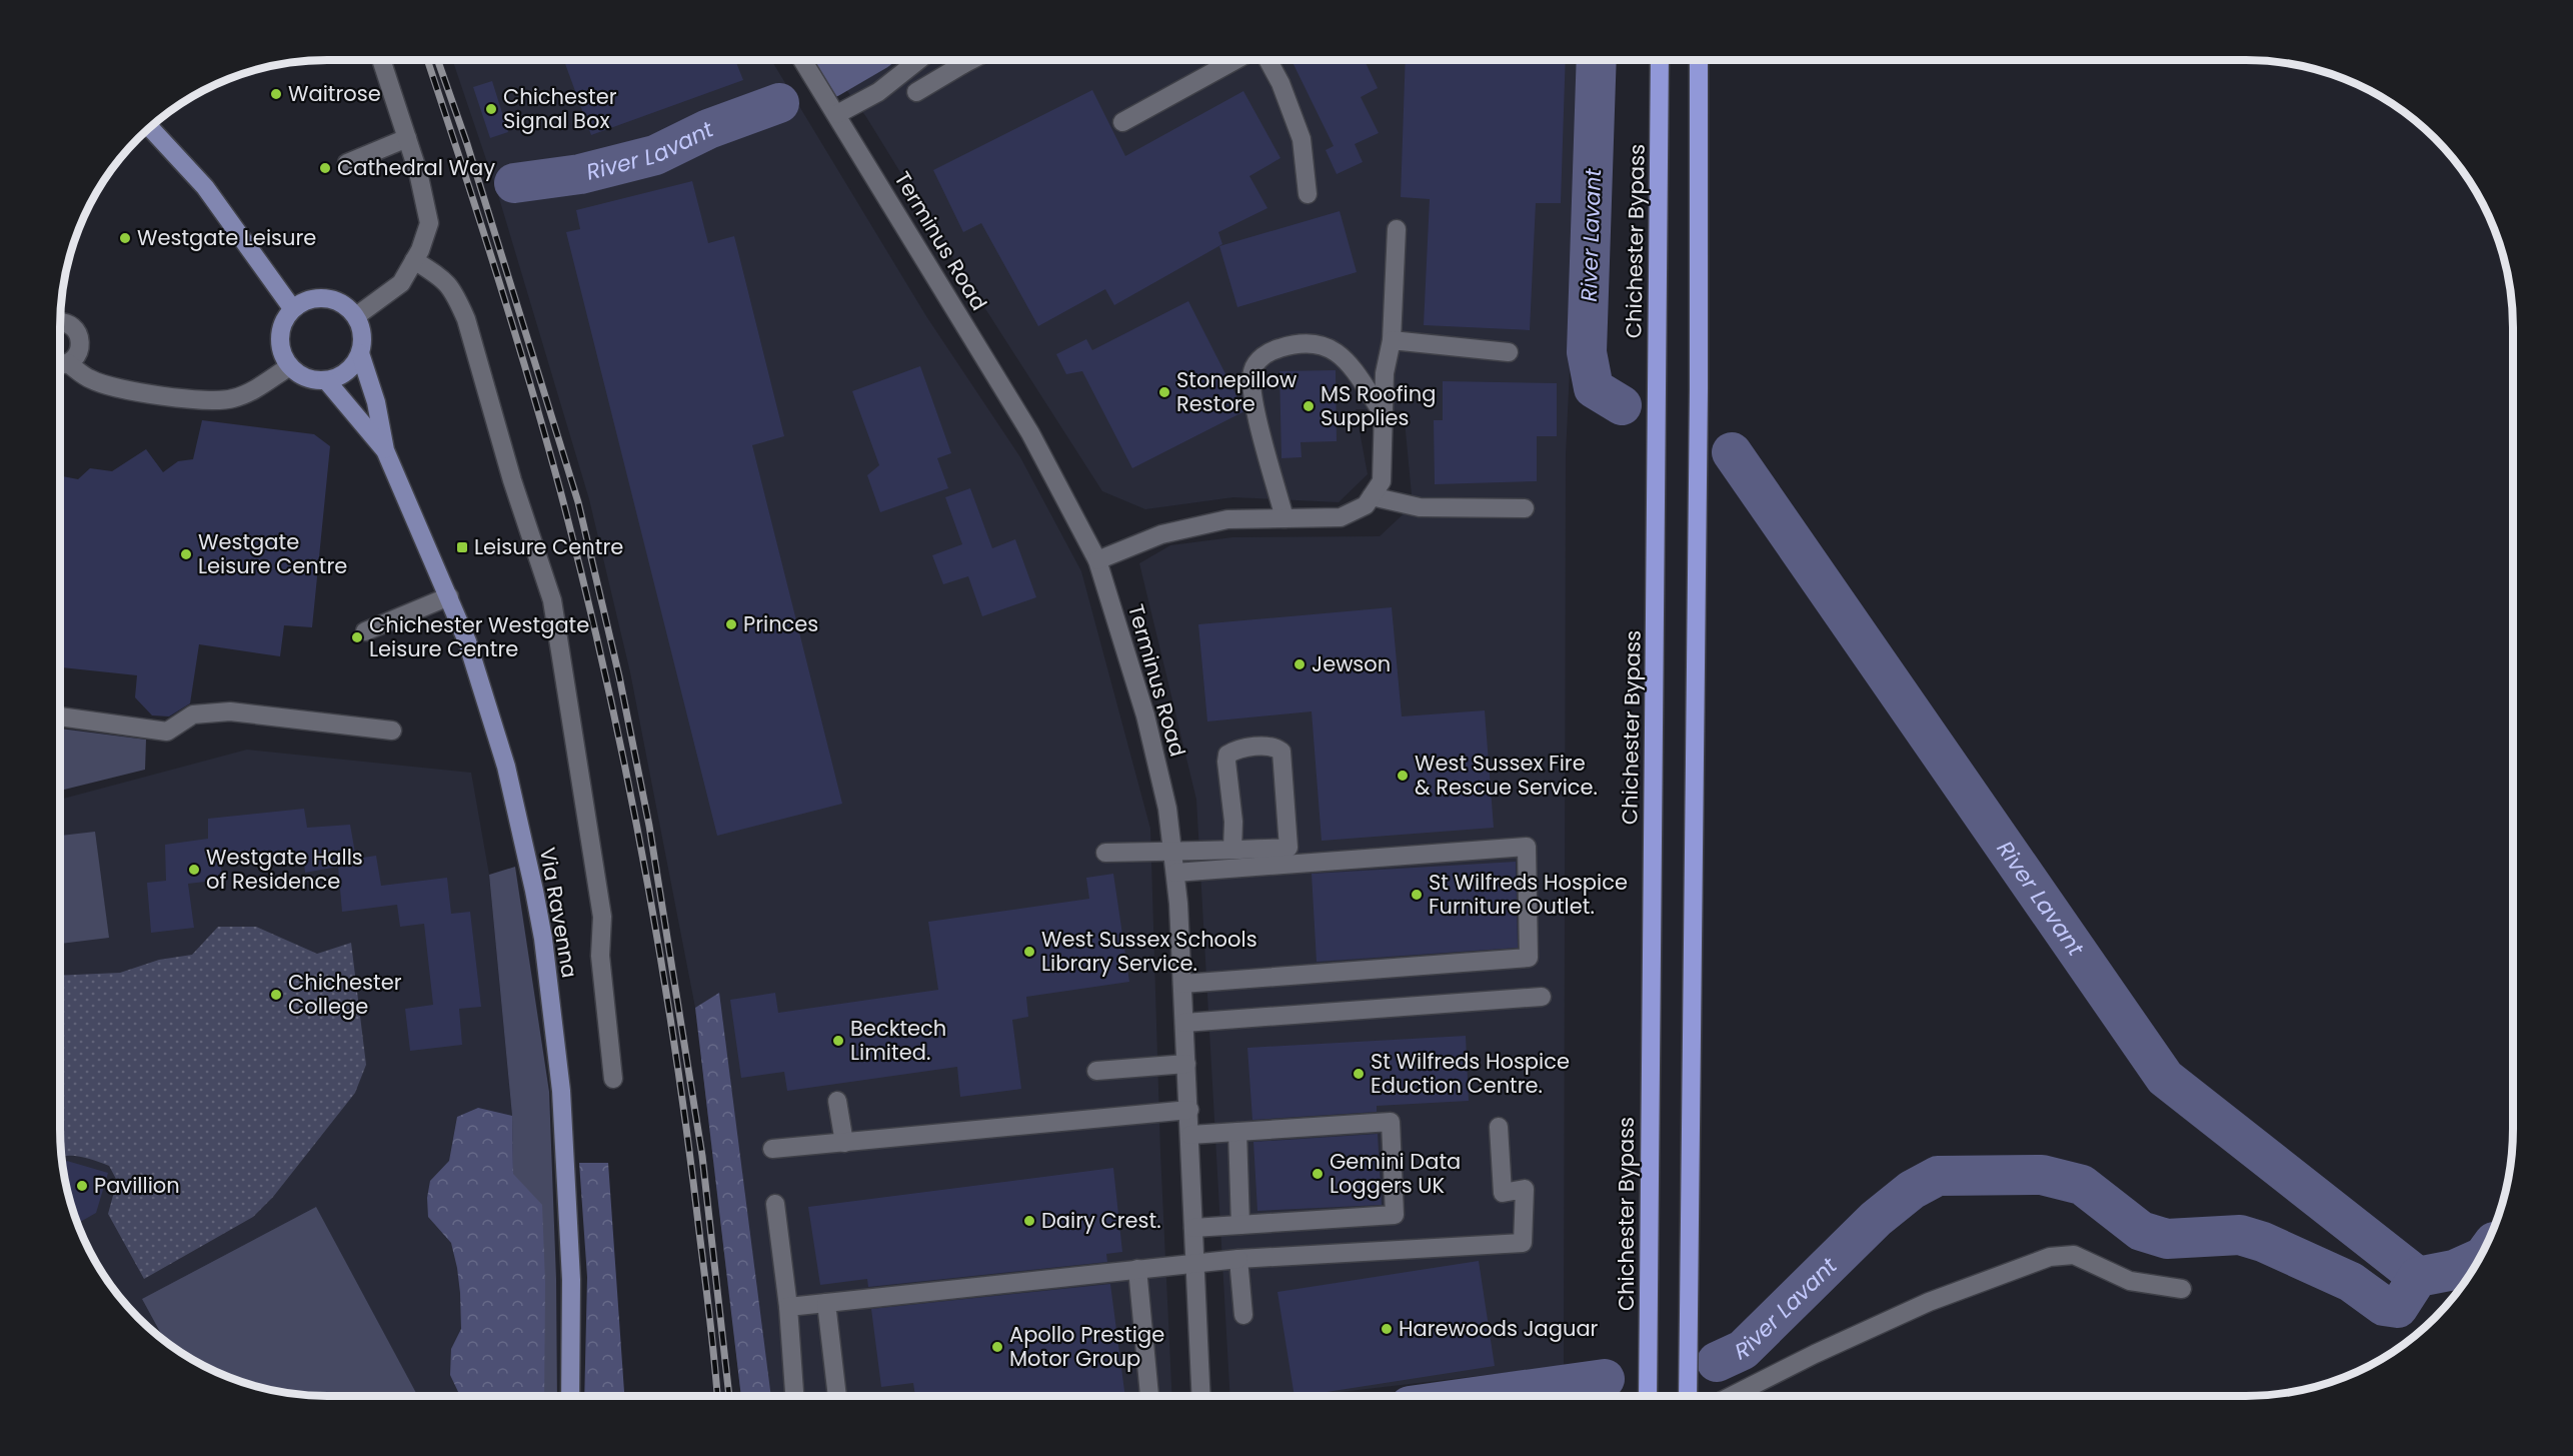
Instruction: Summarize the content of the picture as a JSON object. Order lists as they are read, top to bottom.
{
  "streets": {
    "highway": ["Chichester Bypass"],
    "main road": ["Via Ravenna"],
    "street": ["Terminus Road"]
  },
  "water": ["River Lavant"],
  "places": {
    "other": [
      "Waitrose",
      "Chichester Signal Box",
      "Cathedral Way",
      "Westgate Leisure",
      "Stonepillow Restore",
      "MS Roofing Supplies",
      "Westgate Leisure Centre",
      "Princes",
      "Chichester Westgate Leisure Centre",
      "Jewson",
      "West Sussex Fire & Rescue Service.",
      "Westgate Halls of Residence",
      "St Wilfreds Hospice Furniture Outlet.",
      "West Sussex Schools Library Service.",
      "Chichester College",
      "Becktech Limited.",
      "St Wilfreds Hospice Eduction Centre.",
      "Gemini Data Loggers UK",
      "Pavillion",
      "Dairy Crest.",
      "Harewoods Jaguar",
      "Apollo Prestige Motor Group"
    ],
    "transit": ["Leisure Centre"]
  }
}
